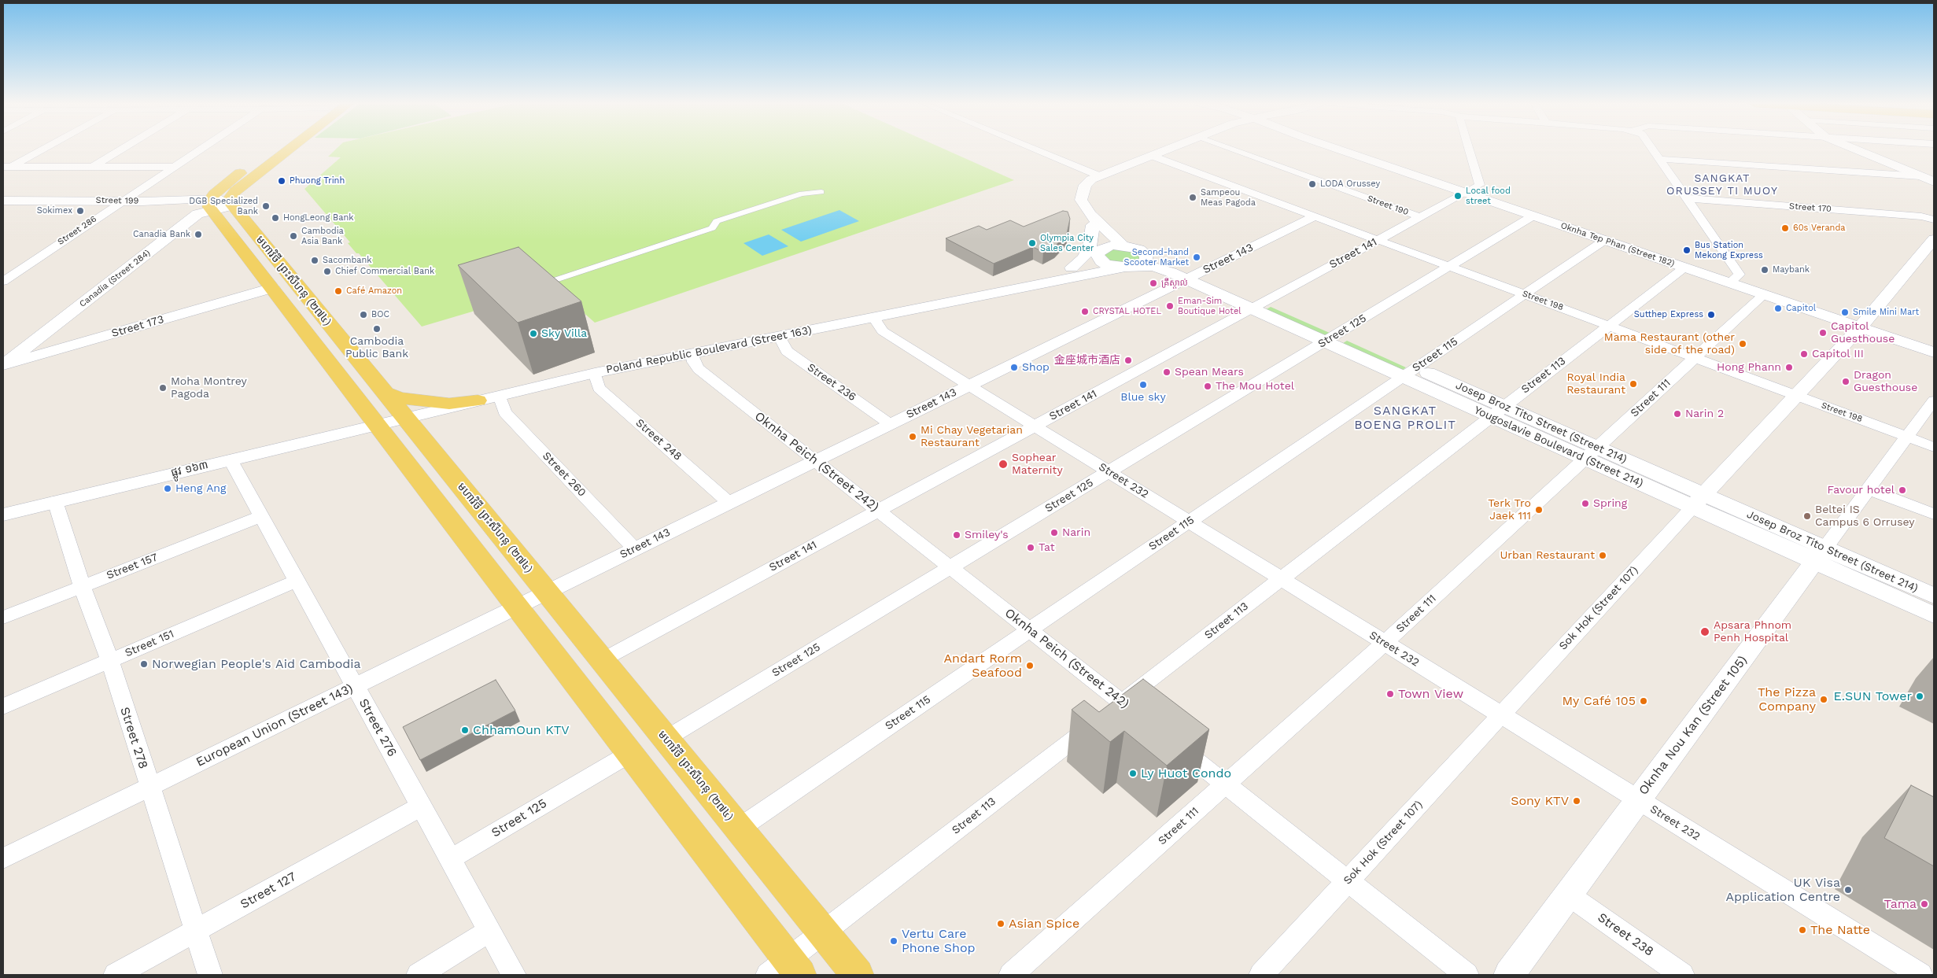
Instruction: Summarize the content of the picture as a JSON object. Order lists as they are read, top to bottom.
{
  "streets": {
    "main road": ["មហាវិថី ព្រះសីហនុ (២៧៤)"],
    "street": [
      "Street 199",
      "Street 190",
      "Street 170",
      "Street 286",
      "Oknha Tep Phan (Street 182)",
      "Street 141",
      "Street 143",
      "Canadia (Street 284)",
      "Street 198",
      "Street 173",
      "Street 125",
      "Poland Republic Boulevard (Street 163)",
      "Street 115",
      "Street 113",
      "Street 236",
      "Street 111",
      "Josep Broz Tito Street (Street 214)",
      "Street 248",
      "Yougoslavie Boulevard (Street 214)",
      "Oknha Peich (Street 242)",
      "ផ្លូវ ១៦៣",
      "Street 260",
      "Street 232",
      "Street 157",
      "Sok Hok (Street 107)",
      "Street 151",
      "European Union (Street 143)",
      "Oknha Nou Kan (Street 105)",
      "Street 276",
      "Street 278",
      "Street 127",
      "Street 238"
    ]
  },
  "crossings": [
    ["Street 199", "Street 286"],
    ["Street 199", "Canadia (Street 284)"],
    ["Street 199", "មហាវិថី ព្រះសីហនុ (២៧៤)"],
    ["Street 190", "Street 141"],
    ["Oknha Tep Phan (Street 182)", "Street 141"],
    ["Oknha Tep Phan (Street 182)", "Street 125"],
    ["Oknha Tep Phan (Street 182)", "Street 115"],
    ["Oknha Tep Phan (Street 182)", "Street 113"],
    ["Oknha Tep Phan (Street 182)", "Street 111"],
    ["Oknha Tep Phan (Street 182)", "Sok Hok (Street 107)"],
    ["Street 141", "មហាវិថី ព្រះសីហនុ (២៧៤)"],
    ["Street 141", "Street 198"],
    ["Street 141", "Yougoslavie Boulevard (Street 214)"],
    ["Street 141", "Oknha Peich (Street 242)"],
    ["Street 141", "Street 232"],
    ["Street 143", "មហាវិថី ព្រះសីហនុ (២៧៤)"],
    ["Street 143", "Street 198"],
    ["Street 143", "Street 236"],
    ["Street 143", "Street 248"],
    ["Street 143", "Yougoslavie Boulevard (Street 214)"],
    ["Street 143", "Oknha Peich (Street 242)"],
    ["Street 143", "Street 260"],
    ["Street 143", "Street 232"],
    ["Street 143", "European Union (Street 143)"],
    ["Canadia (Street 284)", "មហាវិថី ព្រះសីហនុ (២៧៤)"],
    ["Canadia (Street 284)", "Street 173"],
    ["មហាវិថី ព្រះសីហនុ (២៧៤)", "Street 173"],
    ["មហាវិថី ព្រះសីហនុ (២៧៤)", "Street 125"],
    ["មហាវិថី ព្រះសីហនុ (២៧៤)", "Poland Republic Boulevard (Street 163)"],
    ["មហាវិថី ព្រះសីហនុ (២៧៤)", "Street 115"],
    ["មហាវិថី ព្រះសីហនុ (២៧៤)", "Street 113"],
    ["មហាវិថី ព្រះសីហនុ (២៧៤)", "ផ្លូវ ១៦៣"],
    ["មហាវិថី ព្រះសីហនុ (២៧៤)", "European Union (Street 143)"],
    ["Street 198", "Street 125"],
    ["Street 198", "Street 115"],
    ["Street 198", "Street 113"],
    ["Street 198", "Street 111"],
    ["Street 198", "Sok Hok (Street 107)"],
    ["Street 198", "Oknha Nou Kan (Street 105)"],
    ["Street 125", "Yougoslavie Boulevard (Street 214)"],
    ["Street 125", "Oknha Peich (Street 242)"],
    ["Street 125", "Street 232"],
    ["Street 125", "Street 276"],
    ["Poland Republic Boulevard (Street 163)", "Street 236"],
    ["Poland Republic Boulevard (Street 163)", "Street 248"],
    ["Poland Republic Boulevard (Street 163)", "Yougoslavie Boulevard (Street 214)"],
    ["Poland Republic Boulevard (Street 163)", "Oknha Peich (Street 242)"],
    ["Poland Republic Boulevard (Street 163)", "ផ្លូវ ១៦៣"],
    ["Poland Republic Boulevard (Street 163)", "Street 260"],
    ["Poland Republic Boulevard (Street 163)", "Street 232"],
    ["Street 115", "Yougoslavie Boulevard (Street 214)"],
    ["Street 115", "Oknha Peich (Street 242)"],
    ["Street 115", "Street 232"],
    ["Street 113", "Yougoslavie Boulevard (Street 214)"],
    ["Street 113", "Oknha Peich (Street 242)"],
    ["Street 113", "Street 232"],
    ["Street 111", "Yougoslavie Boulevard (Street 214)"],
    ["Street 111", "Street 232"],
    ["Josep Broz Tito Street (Street 214)", "Yougoslavie Boulevard (Street 214)"],
    ["Josep Broz Tito Street (Street 214)", "Oknha Nou Kan (Street 105)"],
    ["Yougoslavie Boulevard (Street 214)", "Sok Hok (Street 107)"],
    ["Yougoslavie Boulevard (Street 214)", "Oknha Nou Kan (Street 105)"],
    ["ផ្លូវ ១៦៣", "Street 276"],
    ["ផ្លូវ ១៦៣", "Street 278"],
    ["Street 232", "Sok Hok (Street 107)"],
    ["Street 232", "Oknha Nou Kan (Street 105)"],
    ["Street 157", "Street 276"],
    ["Street 157", "Street 278"],
    ["Street 151", "Street 276"],
    ["Street 151", "Street 278"],
    ["European Union (Street 143)", "Street 276"],
    ["European Union (Street 143)", "Street 278"],
    ["Oknha Nou Kan (Street 105)", "Street 238"],
    ["Street 276", "Street 127"],
    ["Street 278", "Street 127"]
  ],
  "districts": ["SANGKAT ORUSSEY TI MUOY", "SANGKAT BOENG PROLIT"],
  "places": [
    "Phuong Trinh",
    "LODA Orussey",
    "Local food street",
    "Sampeou Meas Pagoda",
    "DGB Specialized Bank",
    "Sokimex",
    "HongLeong Bank",
    "60s Veranda",
    "Canadia Bank",
    "Cambodia Asia Bank",
    "Olympia City Sales Center",
    "Bus Station Mekong Express",
    "Second-hand Scooter Market",
    "Sacombank",
    "Maybank",
    "Chief Commercial Bank",
    "គ្រីស្តាល់",
    "Café Amazon",
    "Eman-Sim Boutique Hotel",
    "Capitol",
    "CRYSTAL HOTEL",
    "Smile Mini Mart",
    "BOC",
    "Sutthep Express",
    "Cambodia Public Bank",
    "Capitol Guesthouse",
    "Sky Villa",
    "Mama Restaurant (other side of the road)",
    "Capitol III",
    "金座城市酒店",
    "Shop",
    "Hong Phann",
    "Spean Mears",
    "Dragon Guesthouse",
    "Royal India Restaurant",
    "Blue sky",
    "The Mou Hotel",
    "Moha Montrey Pagoda",
    "Narin 2",
    "Mi Chay Vegetarian Restaurant",
    "Sophear Maternity",
    "Heng Ang",
    "Favour hotel",
    "Spring",
    "Terk Tro Jaek 111",
    "Beltei IS Campus 6 Orrusey",
    "Narin",
    "Smiley's",
    "Tat",
    "Urban Restaurant",
    "Apsara Phnom Penh Hospital",
    "Norwegian People's Aid Cambodia",
    "Andart Rorm Seafood",
    "Town View",
    "E.SUN Tower",
    "The Pizza Company",
    "My Café 105",
    "ChhamOun KTV",
    "Ly Huot Condo",
    "Sony KTV",
    "UK Visa Application Centre",
    "Tama",
    "Asian Spice",
    "The Natte",
    "Vertu Care Phone Shop"
  ]
}
